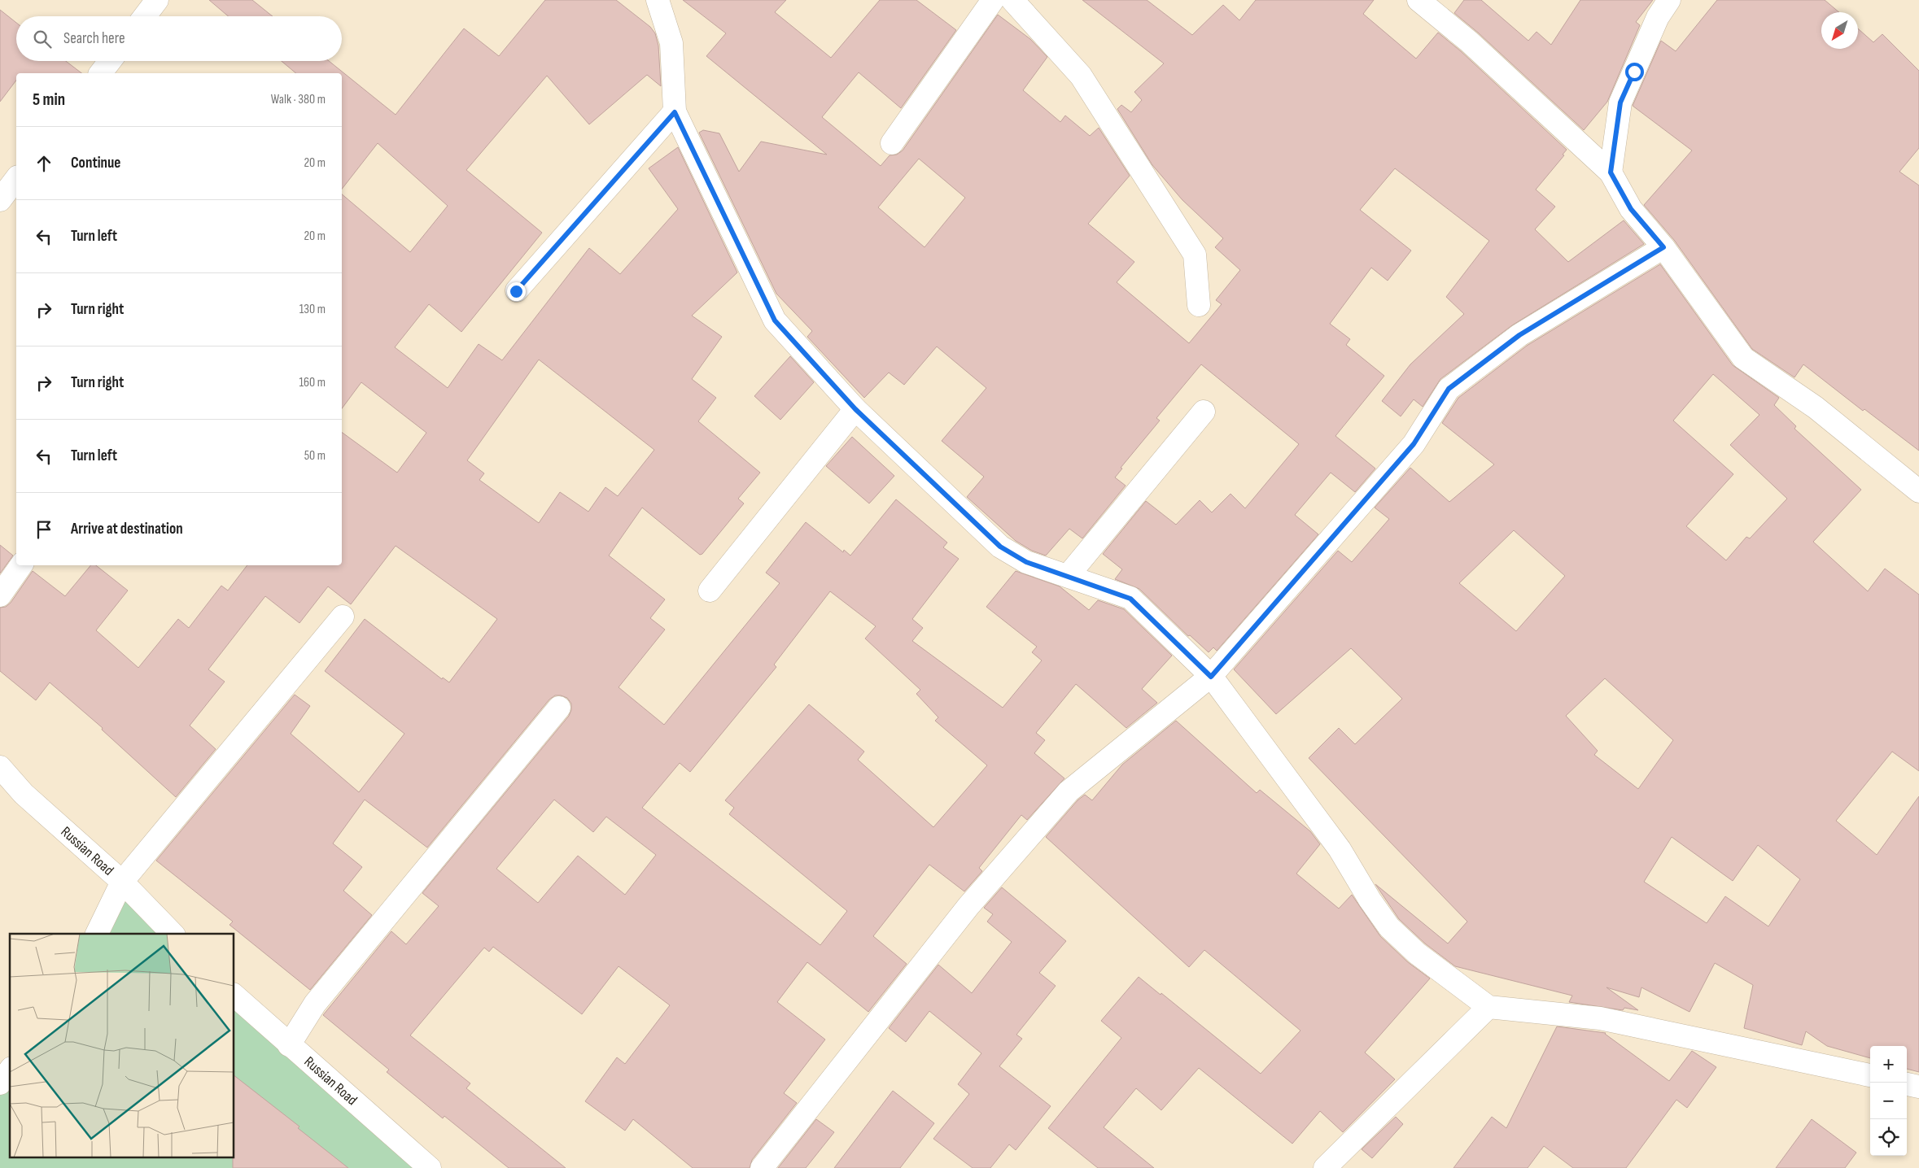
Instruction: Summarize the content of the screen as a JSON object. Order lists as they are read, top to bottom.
{
  "streets": {
    "street": ["Russian Road"]
  },
  "north": "bottom left",
  "page": {
    "search": "Search here",
    "heading": ["5 min", "Walk · 380 m"],
    "list": [
      ["Continue", "20 m"],
      ["Turn left", "20 m"],
      ["Turn right", "130 m"],
      ["Turn right", "160 m"],
      ["Turn left", "50 m"],
      "Arrive at destination"
    ],
    "map_buttons": ["+", "−"]
  }
}
